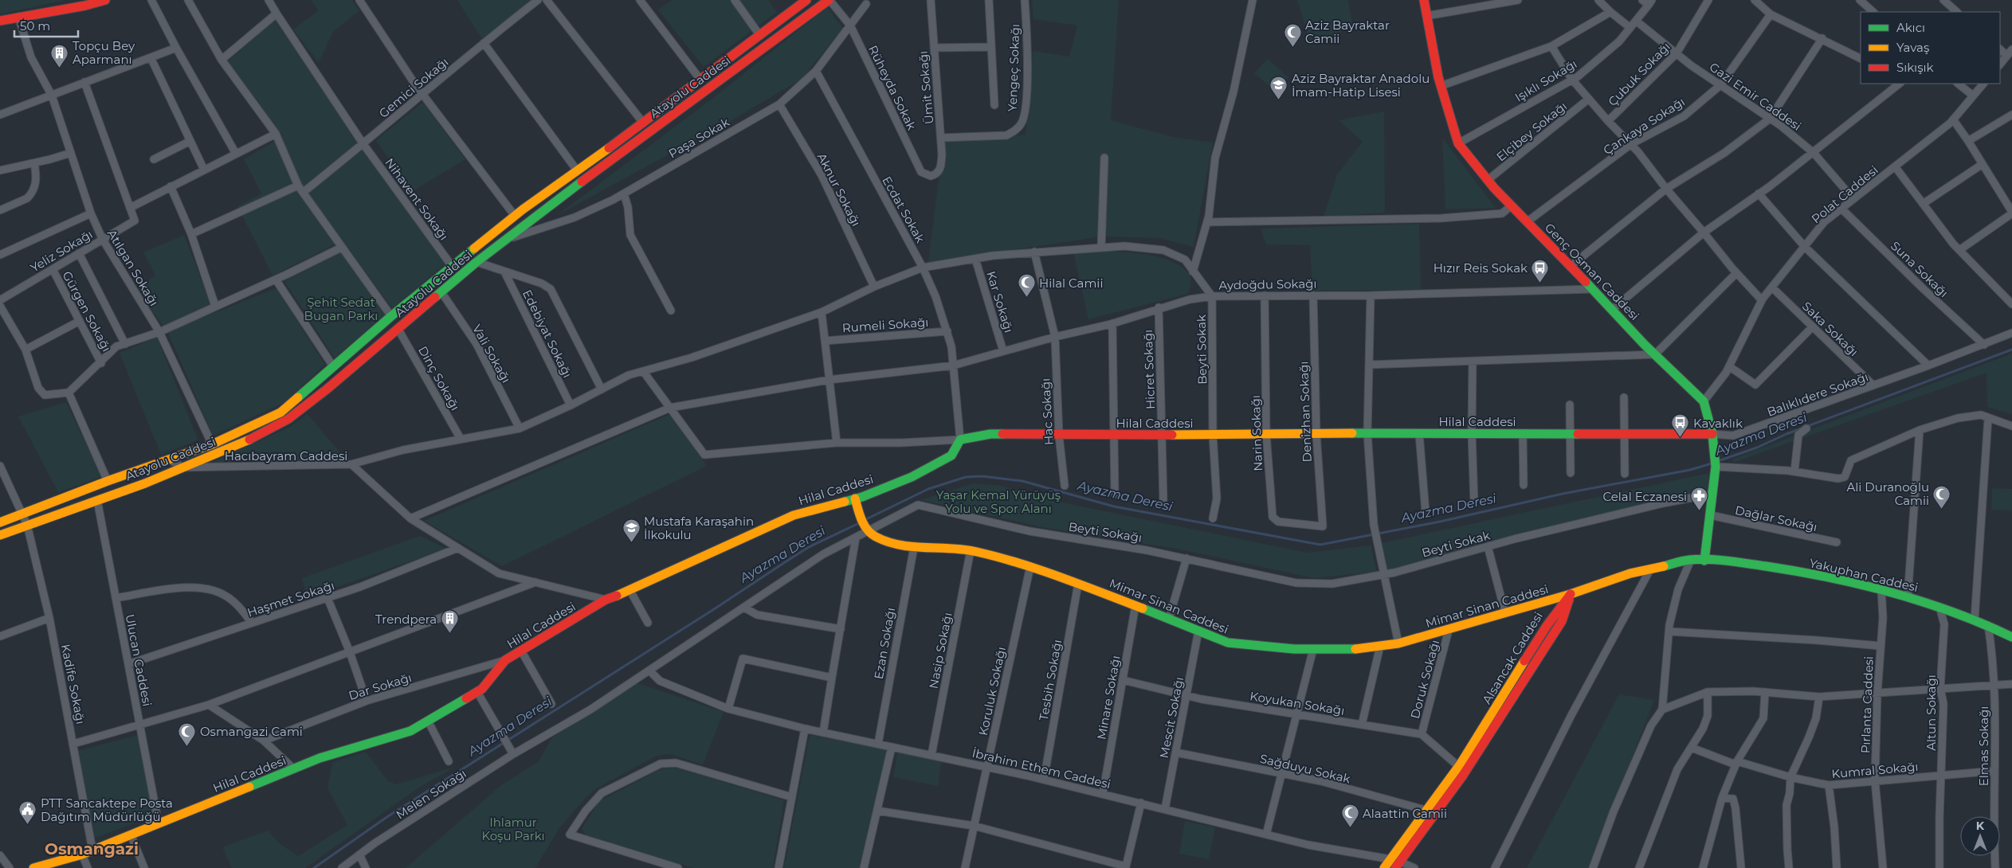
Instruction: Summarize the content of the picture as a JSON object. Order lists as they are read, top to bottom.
{
  "streets": {
    "street": [
      "Yengeç Sokağı",
      "Çubuk Sokağı",
      "Işıklı Sokağı",
      "Atayolu Caddesi",
      "Gemici Sokağı",
      "Rüheyda Sokak",
      "Ümit Sokağı",
      "Gazi Emir Caddesi",
      "Çankaya Sokağı",
      "Elçibey Sokağı",
      "Paşa Sokak",
      "Aknur Sokağı",
      "Polat Caddesi",
      "Nihavent Sokağı",
      "Ecdat Sokak",
      "Yeliz Sokağı",
      "Atılgan Sokağı",
      "Suna Sokağı",
      "Genç Osman Caddesi",
      "Aydoğdu Sokağı",
      "Kar Sokağı",
      "Gürgen Sokağı",
      "Rumeli Sokağı",
      "Saka Sokağı",
      "Edebiyat Sokağı",
      "Beyti Sokak",
      "Vali Sokağı",
      "Hicret Sokağı",
      "Dinç Sokağı",
      "Balıklıdere Sokağı",
      "Hac Sokağı",
      "Denizhan Sokağı",
      "Hilal Caddesi",
      "Narin Sokağı",
      "Hacıbayram Caddesi",
      "Dağlar Sokağı",
      "Beyti Sokağı",
      "Yakuphan Caddesi",
      "Haşmet Sokağı",
      "Mimar Sinan Caddesi",
      "Ezan Sokağı",
      "Nasip Sokağı",
      "Alsancak Caddesi",
      "Ulucan Caddesi",
      "Doruk Sokağı",
      "Tesbih Sokağı",
      "Kadife Sokağı",
      "Dar Sokağı",
      "Koruluk Sokağı",
      "Minare Sokağı",
      "Koyukan Sokağı",
      "Pırlanta Caddesi",
      "Altun Sokağı",
      "Mescit Sokağı",
      "Elmas Sokağı",
      "İbrahim Ethem Caddesi",
      "Sağduyu Sokak",
      "Kumral Sokağı",
      "Melen Sokağı"
    ]
  },
  "crossings": [
    ["Yengeç Sokağı", "Ümit Sokağı"],
    ["Çubuk Sokağı", "Gazi Emir Caddesi"],
    ["Işıklı Sokağı", "Gazi Emir Caddesi"],
    ["Işıklı Sokağı", "Genç Osman Caddesi"],
    ["Atayolu Caddesi", "Rüheyda Sokak"],
    ["Atayolu Caddesi", "Paşa Sokak"],
    ["Atayolu Caddesi", "Nihavent Sokağı"],
    ["Atayolu Caddesi", "Atılgan Sokağı"],
    ["Atayolu Caddesi", "Vali Sokağı"],
    ["Atayolu Caddesi", "Dinç Sokağı"],
    ["Atayolu Caddesi", "Hacıbayram Caddesi"],
    ["Atayolu Caddesi", "Ulucan Caddesi"],
    ["Atayolu Caddesi", "Kadife Sokağı"],
    ["Gemici Sokağı", "Nihavent Sokağı"],
    ["Rüheyda Sokak", "Ümit Sokağı"],
    ["Rüheyda Sokak", "Paşa Sokak"],
    ["Gazi Emir Caddesi", "Çankaya Sokağı"],
    ["Gazi Emir Caddesi", "Polat Caddesi"],
    ["Çankaya Sokağı", "Genç Osman Caddesi"],
    ["Elçibey Sokağı", "Genç Osman Caddesi"],
    ["Paşa Sokak", "Aknur Sokağı"],
    ["Paşa Sokak", "Ecdat Sokak"],
    ["Polat Caddesi", "Suna Sokağı"],
    ["Polat Caddesi", "Genç Osman Caddesi"],
    ["Polat Caddesi", "Saka Sokağı"],
    ["Ecdat Sokak", "Aydoğdu Sokağı"],
    ["Ecdat Sokak", "Rumeli Sokağı"],
    ["Ecdat Sokak", "Hilal Caddesi"],
    ["Yeliz Sokağı", "Atılgan Sokağı"],
    ["Yeliz Sokağı", "Gürgen Sokağı"],
    ["Suna Sokağı", "Balıklıdere Sokağı"],
    ["Genç Osman Caddesi", "Aydoğdu Sokağı"],
    ["Aydoğdu Sokağı", "Kar Sokağı"],
    ["Aydoğdu Sokağı", "Beyti Sokak"],
    ["Aydoğdu Sokağı", "Hicret Sokağı"],
    ["Aydoğdu Sokağı", "Hac Sokağı"],
    ["Aydoğdu Sokağı", "Denizhan Sokağı"],
    ["Aydoğdu Sokağı", "Narin Sokağı"],
    ["Aydoğdu Sokağı", "Hacıbayram Caddesi"],
    ["Saka Sokağı", "Balıklıdere Sokağı"],
    ["Beyti Sokak", "Hilal Caddesi"],
    ["Beyti Sokak", "Beyti Sokağı"],
    ["Hicret Sokağı", "Hilal Caddesi"],
    ["Balıklıdere Sokağı", "Hilal Caddesi"],
    ["Hac Sokağı", "Hilal Caddesi"],
    ["Denizhan Sokağı", "Hilal Caddesi"],
    ["Denizhan Sokağı", "Narin Sokağı"],
    ["Hilal Caddesi", "Narin Sokağı"],
    ["Hilal Caddesi", "Hacıbayram Caddesi"],
    ["Hilal Caddesi", "Ulucan Caddesi"],
    ["Hilal Caddesi", "Kadife Sokağı"],
    ["Hilal Caddesi", "Dar Sokağı"],
    ["Hacıbayram Caddesi", "Haşmet Sokağı"],
    ["Beyti Sokağı", "Mimar Sinan Caddesi"],
    ["Beyti Sokağı", "İbrahim Ethem Caddesi"],
    ["Beyti Sokağı", "Melen Sokağı"],
    ["Yakuphan Caddesi", "Mimar Sinan Caddesi"],
    ["Yakuphan Caddesi", "Pırlanta Caddesi"],
    ["Yakuphan Caddesi", "Altun Sokağı"],
    ["Yakuphan Caddesi", "Elmas Sokağı"],
    ["Haşmet Sokağı", "Ulucan Caddesi"],
    ["Mimar Sinan Caddesi", "Ezan Sokağı"],
    ["Mimar Sinan Caddesi", "Nasip Sokağı"],
    ["Mimar Sinan Caddesi", "Alsancak Caddesi"],
    ["Mimar Sinan Caddesi", "Doruk Sokağı"],
    ["Mimar Sinan Caddesi", "Tesbih Sokağı"],
    ["Mimar Sinan Caddesi", "Koruluk Sokağı"],
    ["Mimar Sinan Caddesi", "Minare Sokağı"],
    ["Mimar Sinan Caddesi", "Mescit Sokağı"],
    ["Ezan Sokağı", "İbrahim Ethem Caddesi"],
    ["Nasip Sokağı", "İbrahim Ethem Caddesi"],
    ["Alsancak Caddesi", "İbrahim Ethem Caddesi"],
    ["Alsancak Caddesi", "Sağduyu Sokak"],
    ["Doruk Sokağı", "Koyukan Sokağı"],
    ["Tesbih Sokağı", "İbrahim Ethem Caddesi"],
    ["Koruluk Sokağı", "İbrahim Ethem Caddesi"],
    ["Minare Sokağı", "Koyukan Sokağı"],
    ["Minare Sokağı", "İbrahim Ethem Caddesi"],
    ["Koyukan Sokağı", "Mescit Sokağı"],
    ["Pırlanta Caddesi", "Kumral Sokağı"],
    ["Altun Sokağı", "Kumral Sokağı"],
    ["Mescit Sokağı", "İbrahim Ethem Caddesi"],
    ["Mescit Sokağı", "Sağduyu Sokak"],
    ["Elmas Sokağı", "Kumral Sokağı"],
    ["İbrahim Ethem Caddesi", "Melen Sokağı"]
  ],
  "districts": ["Osmangazi"],
  "water": ["Ayazma Deresi"],
  "parks": ["Şehit Sedat Bugan Parkı", "Yaşar Kemal Yürüyüş Yolu ve Spor Alanı", "Ihlamur Koşu Parkı"],
  "places": {
    "mosque": [
      "Aziz Bayraktar Camii",
      "Hilal Camii",
      "Ali Duranoğlu Camii",
      "Osmangazi Cami",
      "Alaattin Camii"
    ],
    "building": ["Topçu Bey Aparmanı", "Trendpera"],
    "school or university": ["Aziz Bayraktar Anadolu İmam-Hatip Lisesi", "Mustafa Karaşahin İlkokulu"],
    "bus stop": ["Hızır Reis Sokak", "Kavaklık"],
    "pharmacy": ["Celal Eczanesi"],
    "public building": ["PTT Sancaktepe Posta Dağıtım Müdürlüğü"]
  },
  "legend": ["Akıcı", "Yavaş", "Sıkışık"],
  "scale_bar": "50 m",
  "north": "top"
}
